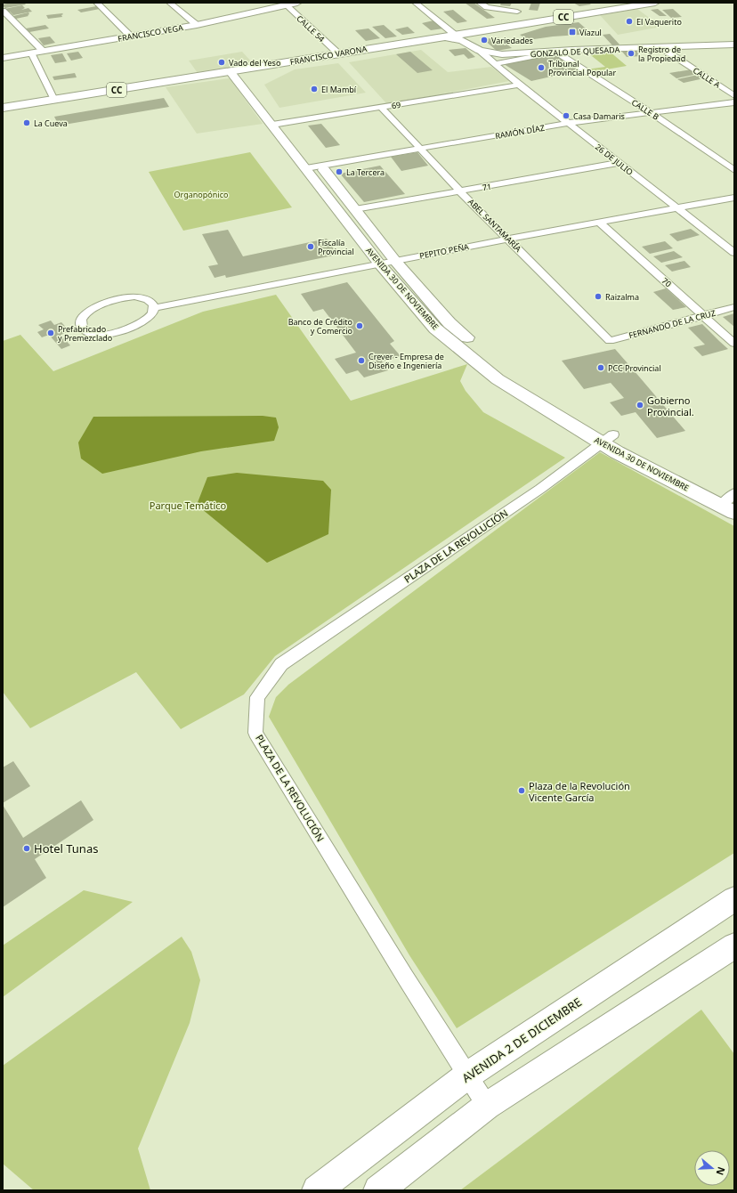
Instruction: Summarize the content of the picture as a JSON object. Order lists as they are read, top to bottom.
{
  "streets": {
    "main road": [
      "CC",
      "FRANCISCO VEGA",
      "GONZALO DE QUESADA",
      "FRANCISCO VARONA",
      "AVENIDA 30 DE NOVIEMBRE",
      "AVENIDA 2 DE DICIEMBRE"
    ],
    "street": [
      "CALLE 54",
      "CALLE A",
      "69",
      "CALLE B",
      "RAMÓN DÍAZ",
      "26 DE JULIO",
      "71",
      "ABEL SANTAMARÍA",
      "PEPITO PEÑA",
      "70",
      "FERNANDO DE LA CRUZ",
      "PLAZA DE LA REVOLUCIÓN"
    ]
  },
  "crossings": [
    ["CC", "FRANCISCO VARONA"],
    ["CALLE 54", "FRANCISCO VEGA"],
    ["CALLE 54", "FRANCISCO VARONA"],
    ["GONZALO DE QUESADA", "CALLE A"],
    ["GONZALO DE QUESADA", "CALLE B"],
    ["GONZALO DE QUESADA", "26 DE JULIO"],
    ["FRANCISCO VARONA", "AVENIDA 30 DE NOVIEMBRE"],
    ["69", "26 DE JULIO"],
    ["69", "ABEL SANTAMARÍA"],
    ["69", "AVENIDA 30 DE NOVIEMBRE"],
    ["CALLE B", "RAMÓN DÍAZ"],
    ["RAMÓN DÍAZ", "26 DE JULIO"],
    ["RAMÓN DÍAZ", "ABEL SANTAMARÍA"],
    ["RAMÓN DÍAZ", "AVENIDA 30 DE NOVIEMBRE"],
    ["26 DE JULIO", "71"],
    ["26 DE JULIO", "PEPITO PEÑA"],
    ["71", "ABEL SANTAMARÍA"],
    ["71", "AVENIDA 30 DE NOVIEMBRE"],
    ["ABEL SANTAMARÍA", "PEPITO PEÑA"],
    ["ABEL SANTAMARÍA", "FERNANDO DE LA CRUZ"],
    ["PEPITO PEÑA", "70"],
    ["PEPITO PEÑA", "AVENIDA 30 DE NOVIEMBRE"],
    ["70", "FERNANDO DE LA CRUZ"],
    ["AVENIDA 30 DE NOVIEMBRE", "PLAZA DE LA REVOLUCIÓN"],
    ["PLAZA DE LA REVOLUCIÓN", "AVENIDA 2 DE DICIEMBRE"]
  ],
  "parks": ["Organopónico", "Parque Temático"],
  "places": {
    "other": [
      "El Vaquerito",
      "Variedades",
      "Registro de la Propiedad",
      "Vado del Yeso",
      "Tribunal Provincial Popular",
      "El Mambí",
      "Casa Damaris",
      "La Cueva",
      "La Tercera",
      "Fiscalía Provincial",
      "Raizalma",
      "Banco de Crédito y Comercio",
      "Prefabricado y Premezclado",
      "Crever - Empresa de Diseño e Ingeniería",
      "PCC Provincial",
      "Gobierno Provincial.",
      "Plaza de la Revolución Vicente García",
      "Hotel Tunas"
    ],
    "transit": ["Víazul"]
  },
  "north": "right"
}
